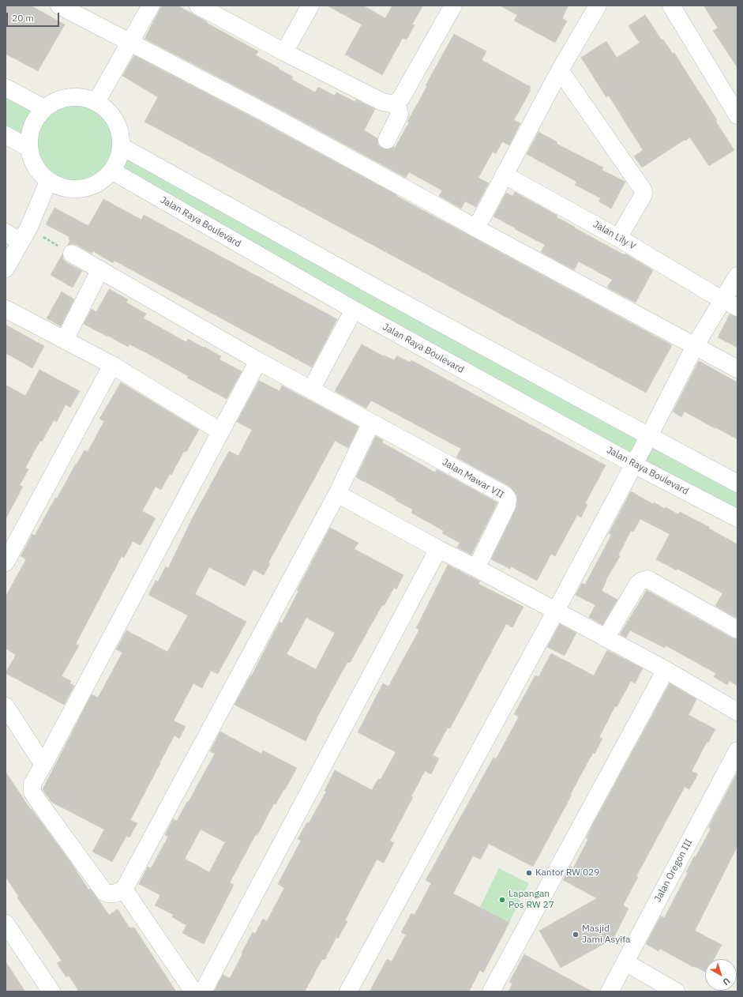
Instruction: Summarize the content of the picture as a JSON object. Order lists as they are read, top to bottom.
{
  "streets": {
    "street": [
      "Jalan Raya Boulevard",
      "Jalan Lily V",
      "Jalan Mawar VII",
      "Jalan Oregon III"
    ]
  },
  "places": ["Kantor RW 029", "Lapangan Pos RW 27", "Masjid Jami Asyifa"],
  "scale_bar": "20 m",
  "north": "bottom right"
}
